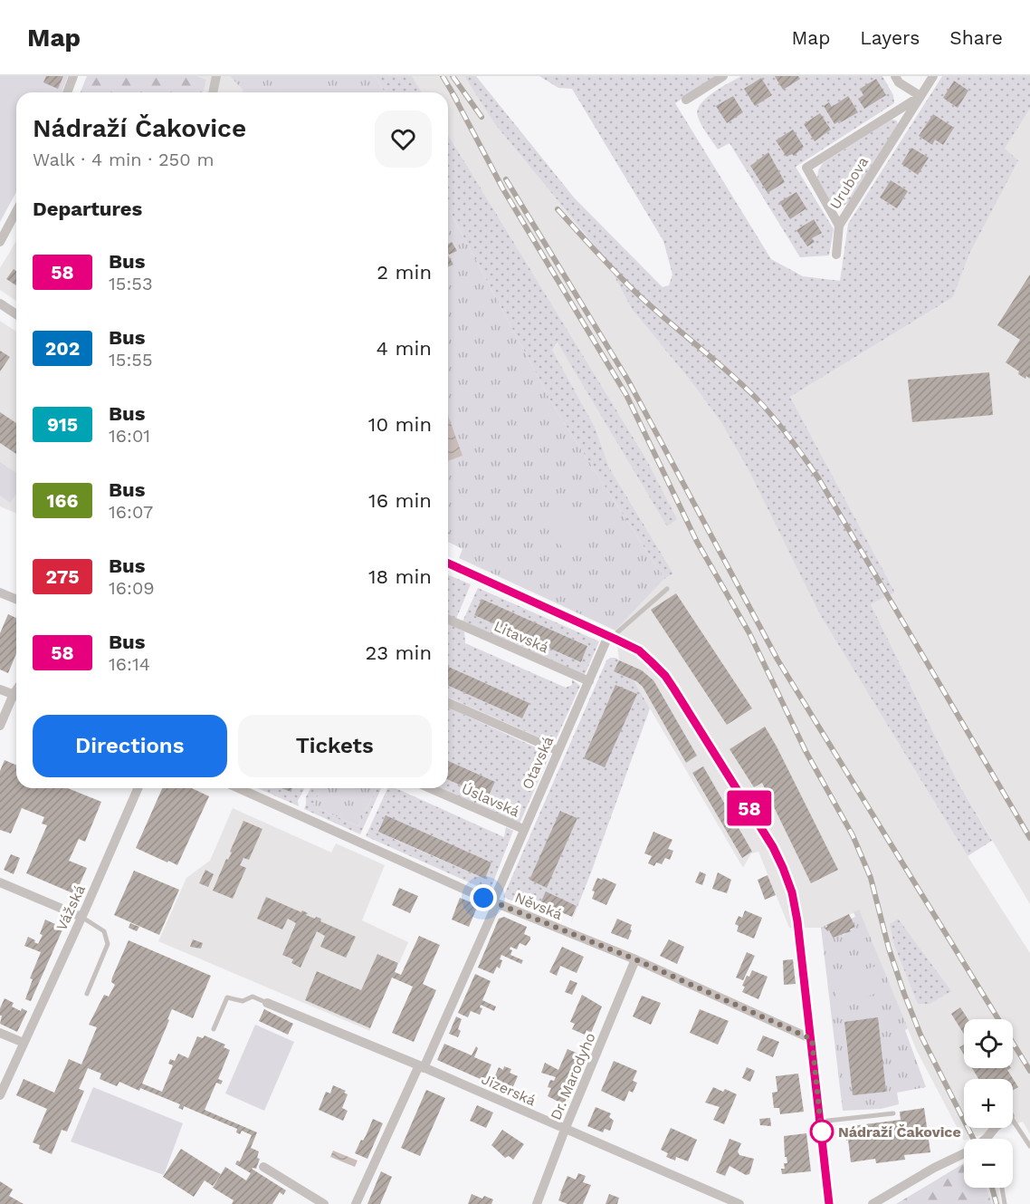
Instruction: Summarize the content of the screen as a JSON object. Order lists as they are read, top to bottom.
{
  "streets": {
    "street": [
      "Urubova",
      "Litavská",
      "Otavská",
      "Úslavská",
      "Něvská",
      "Vážská",
      "Dr. Marodyho",
      "Jizerská"
    ]
  },
  "crossings": [
    ["Litavská", "Otavská"],
    ["Otavská", "Úslavská"],
    ["Otavská", "Něvská"],
    ["Otavská", "Jizerská"],
    ["Něvská", "Dr. Marodyho"],
    ["Dr. Marodyho", "Jizerská"]
  ],
  "places": ["Nádraží Čakovice"],
  "lines": ["bus line 58"],
  "page": {
    "header": "Map",
    "nav": ["Map", "Layers", "Share"],
    "on_map": "58",
    "heading": [
      ["Nádraží Čakovice", "Walk · 4 min · 250 m"],
      "Departures"
    ],
    "list": [
      {
        "mark": "58",
        "name": "Bus",
        "note": "15:53",
        "value": "2 min"
      },
      {
        "mark": "202",
        "name": "Bus",
        "note": "15:55",
        "value": "4 min"
      },
      {
        "mark": "915",
        "name": "Bus",
        "note": "16:01",
        "value": "10 min"
      },
      {
        "mark": "166",
        "name": "Bus",
        "note": "16:07",
        "value": "16 min"
      },
      {
        "mark": "275",
        "name": "Bus",
        "note": "16:09",
        "value": "18 min"
      },
      {
        "mark": "58",
        "name": "Bus",
        "note": "16:14",
        "value": "23 min"
      }
    ],
    "buttons": ["Directions", "Tickets"],
    "map_buttons": ["+", "−"]
  }
}
